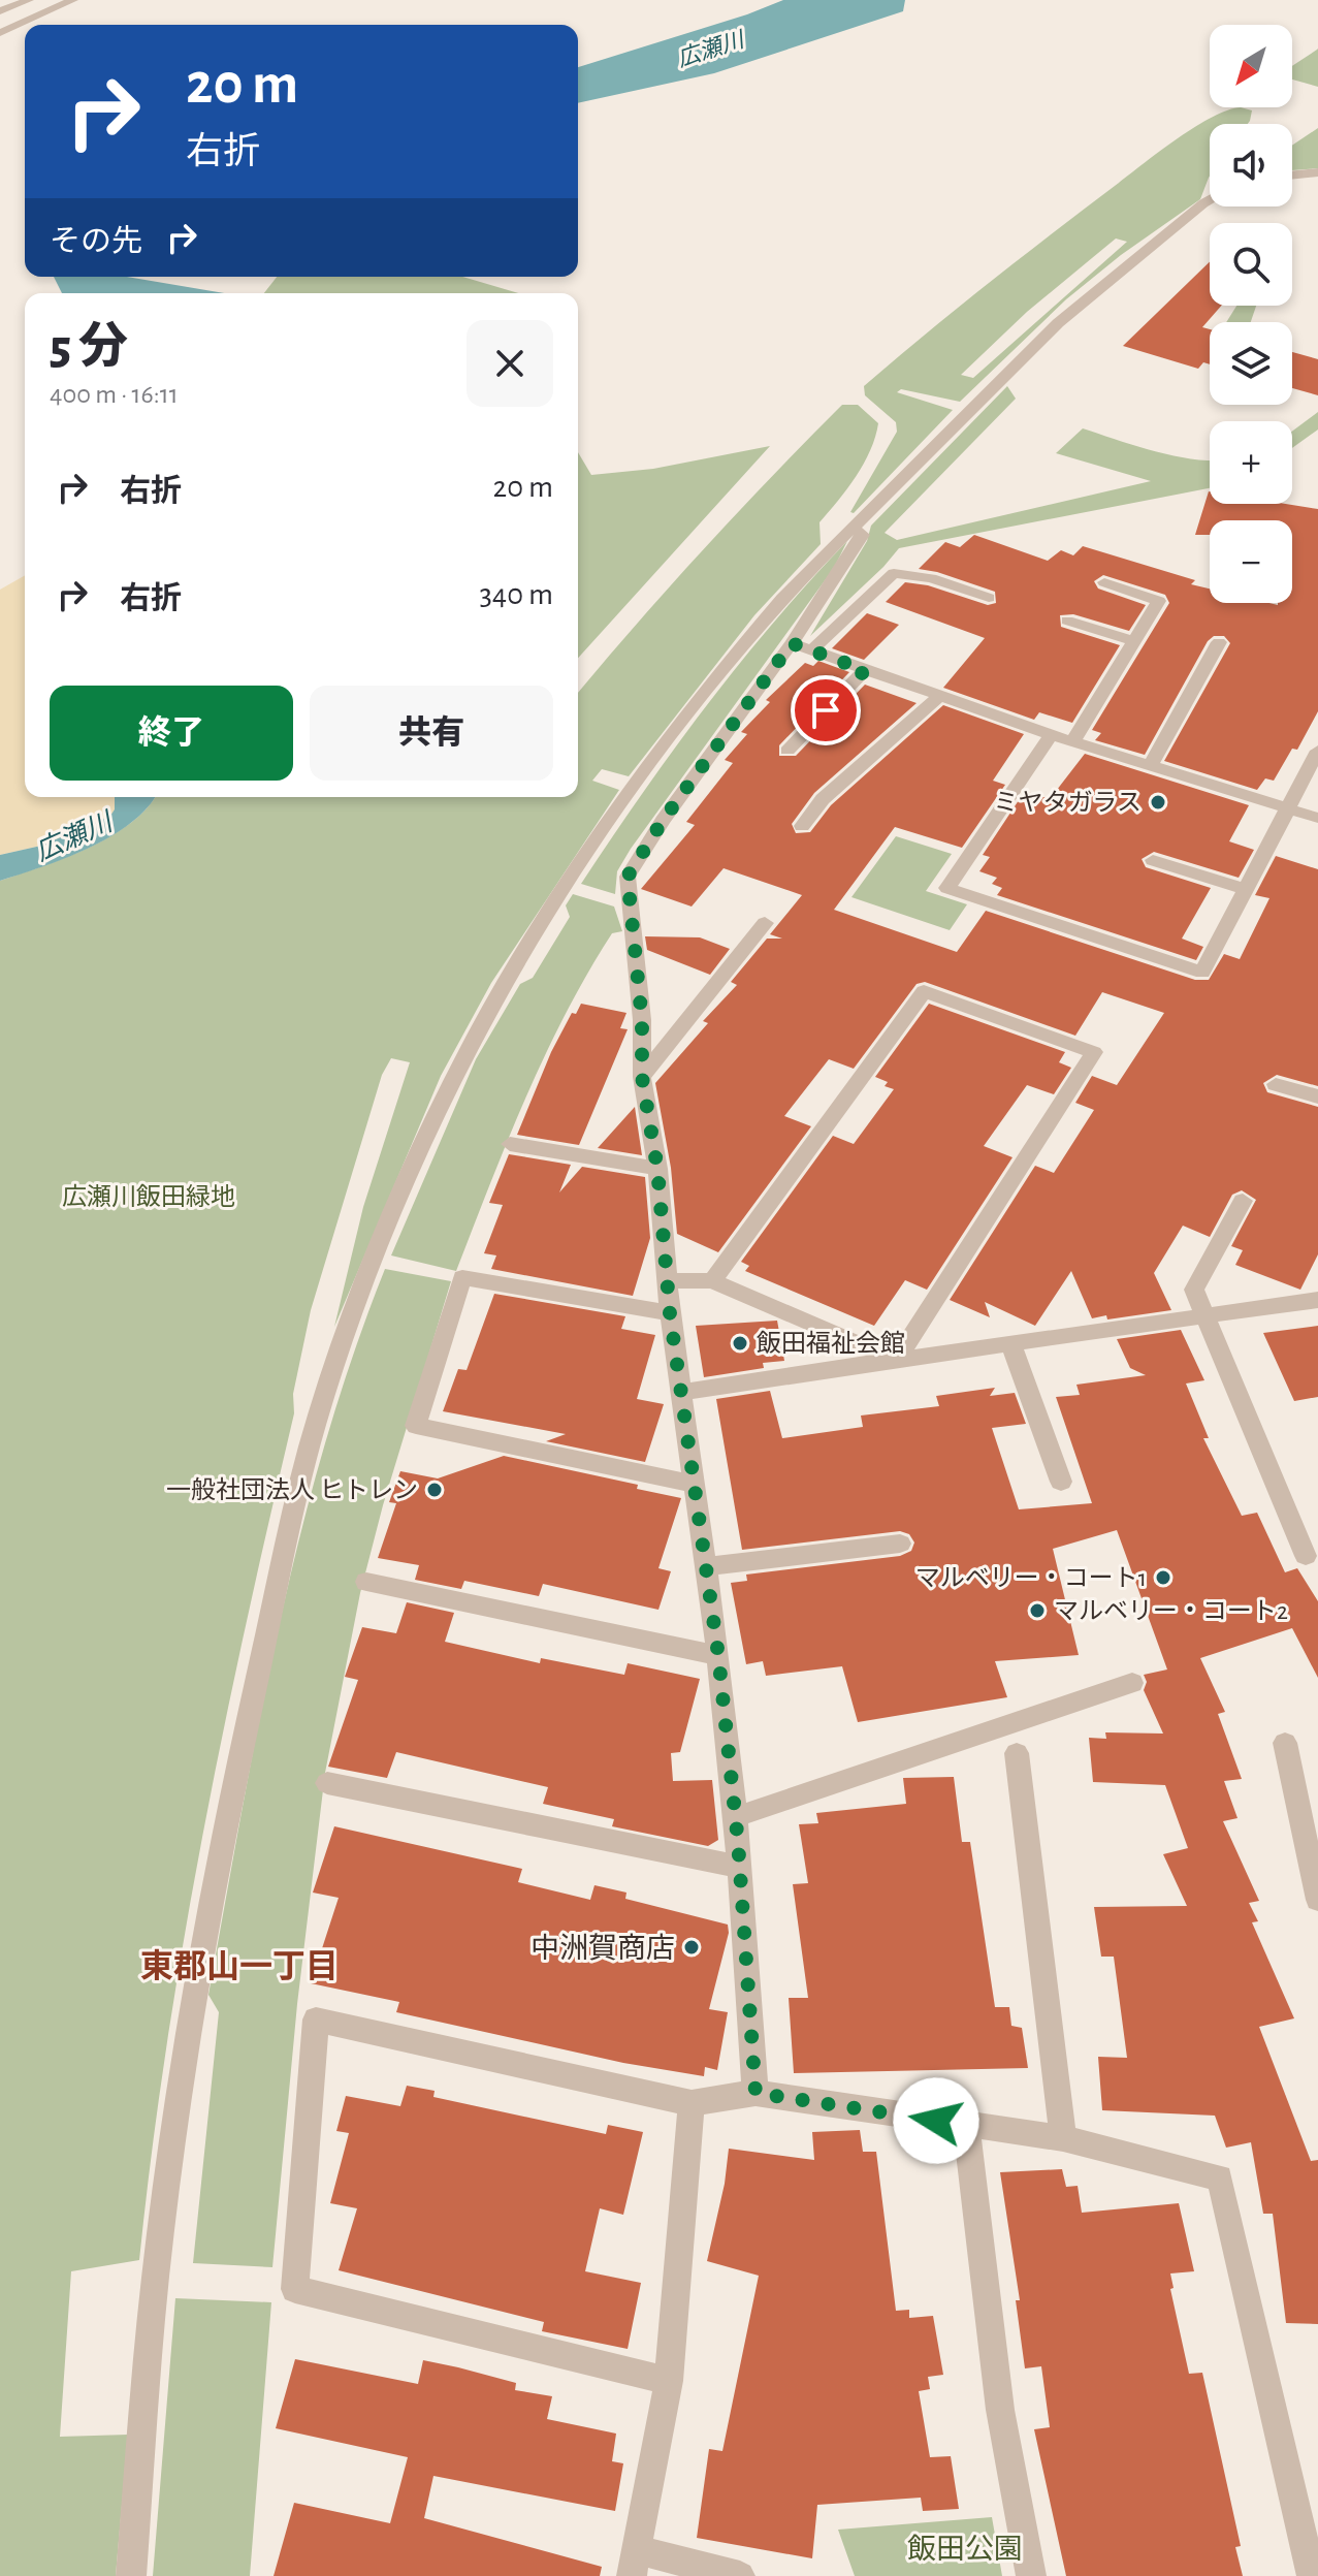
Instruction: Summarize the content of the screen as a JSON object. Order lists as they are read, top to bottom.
{
  "districts": ["東郡山一丁目"],
  "water": ["広瀬川"],
  "parks": ["広瀬川飯田緑地", "飯田公園"],
  "places": [
    "ミヤタガラス",
    "飯田福祉会館",
    "一般社団法人 ヒトレン",
    "マルベリー・コート1",
    "マルベリー・コート2",
    "中洲賀商店"
  ],
  "north": "bottom left",
  "page": {
    "map_buttons": ["+", "−"],
    "turn": ["20 m", "右折"],
    "then": "その先",
    "heading": ["5 分", "400 m · 16:11"],
    "list": [
      {
        "name": "右折",
        "value": "20 m"
      },
      {
        "name": "右折",
        "value": "340 m"
      }
    ],
    "buttons": ["終了", "共有"]
  }
}
